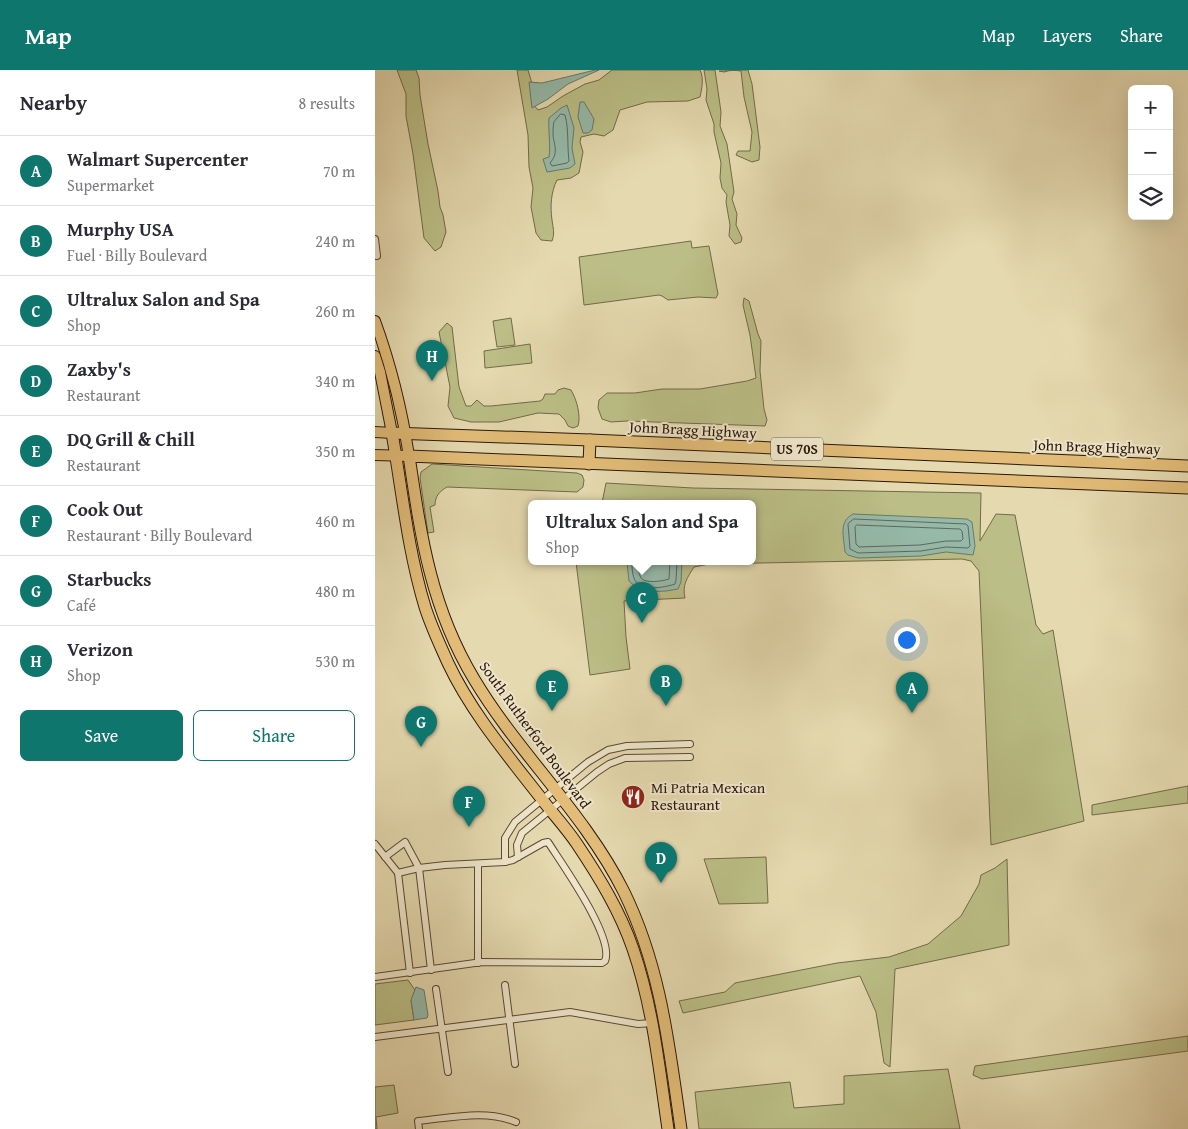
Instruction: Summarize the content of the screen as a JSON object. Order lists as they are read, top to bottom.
{
  "streets": {
    "highway": ["John Bragg Highway", "US 70S", "South Rutherford Boulevard"]
  },
  "crossings": [
    ["John Bragg Highway", "US 70S"],
    ["John Bragg Highway", "South Rutherford Boulevard"],
    ["US 70S", "South Rutherford Boulevard"]
  ],
  "places": {
    "restaurant": ["Mi Patria Mexican Restaurant"]
  },
  "page": {
    "header": "Map",
    "nav": ["Map", "Layers", "Share"],
    "heading": ["Nearby", "8 results"],
    "map_buttons": ["+", "−"],
    "list": [
      {
        "mark": "A",
        "name": "Walmart Supercenter",
        "note": "Supermarket",
        "value": "70 m"
      },
      {
        "mark": "B",
        "name": "Murphy USA",
        "note": "Fuel · Billy Boulevard",
        "value": "240 m"
      },
      {
        "mark": "C",
        "name": "Ultralux Salon and Spa",
        "note": "Shop",
        "value": "260 m"
      },
      {
        "mark": "D",
        "name": "Zaxby's",
        "note": "Restaurant",
        "value": "340 m"
      },
      {
        "mark": "E",
        "name": "DQ Grill & Chill",
        "note": "Restaurant",
        "value": "350 m"
      },
      {
        "mark": "F",
        "name": "Cook Out",
        "note": "Restaurant · Billy Boulevard",
        "value": "460 m"
      },
      {
        "mark": "G",
        "name": "Starbucks",
        "note": "Café",
        "value": "480 m"
      },
      {
        "mark": "H",
        "name": "Verizon",
        "note": "Shop",
        "value": "530 m"
      }
    ],
    "pins": [
      "H",
      "C",
      "B",
      "E",
      "A",
      "G",
      "F",
      "D"
    ],
    "popup": ["Ultralux Salon and Spa", "Shop"],
    "buttons": ["Save", "Share"]
  }
}
